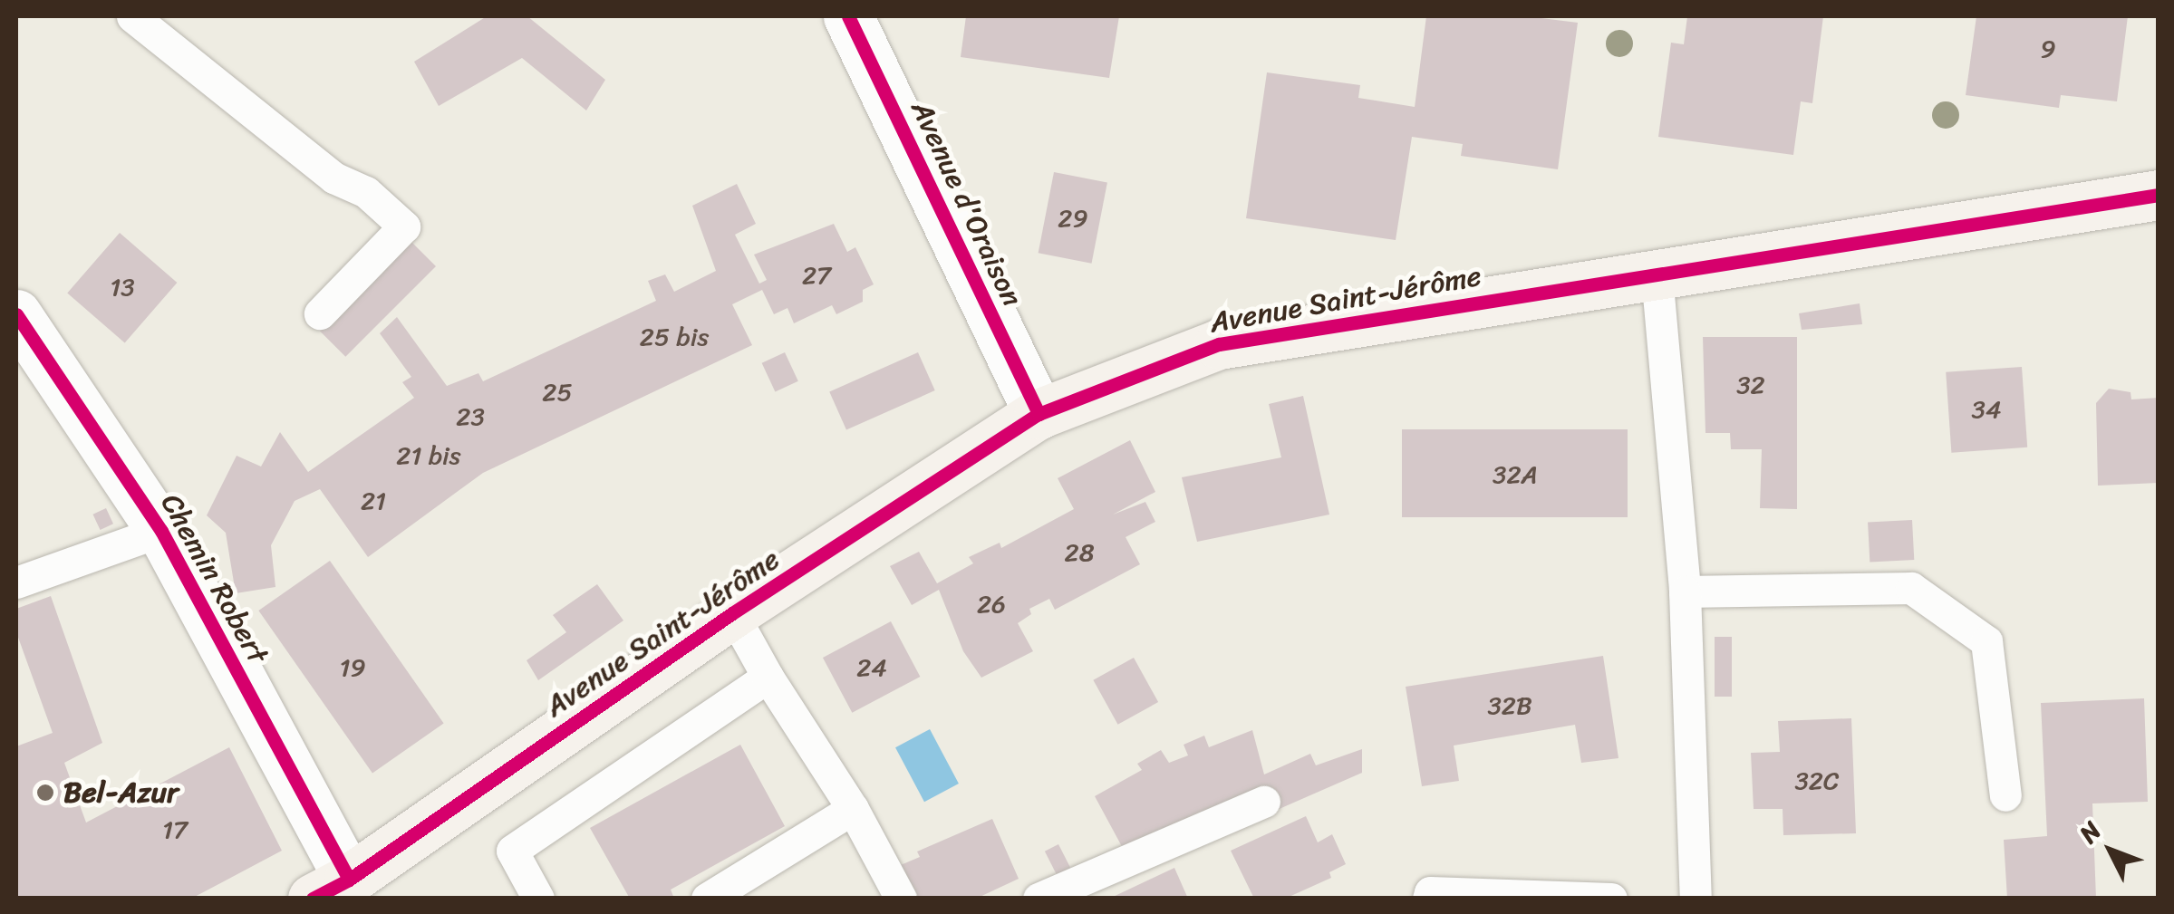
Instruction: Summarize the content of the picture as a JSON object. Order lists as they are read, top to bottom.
{
  "streets": {
    "street": ["Avenue d'Oraison", "Avenue Saint-Jérôme", "Chemin Robert"]
  },
  "crossings": [
    ["Avenue d'Oraison", "Avenue Saint-Jérôme"],
    ["Avenue Saint-Jérôme", "Chemin Robert"]
  ],
  "places": ["Bel-Azur"],
  "house_numbers": [
    "9",
    "29",
    "27",
    "13",
    "25 bis",
    "32",
    "25",
    "34",
    "23",
    "21 bis",
    "32A",
    "21",
    "28",
    "26",
    "19",
    "24",
    "32B",
    "32C",
    "17"
  ],
  "north": "top left"
}
